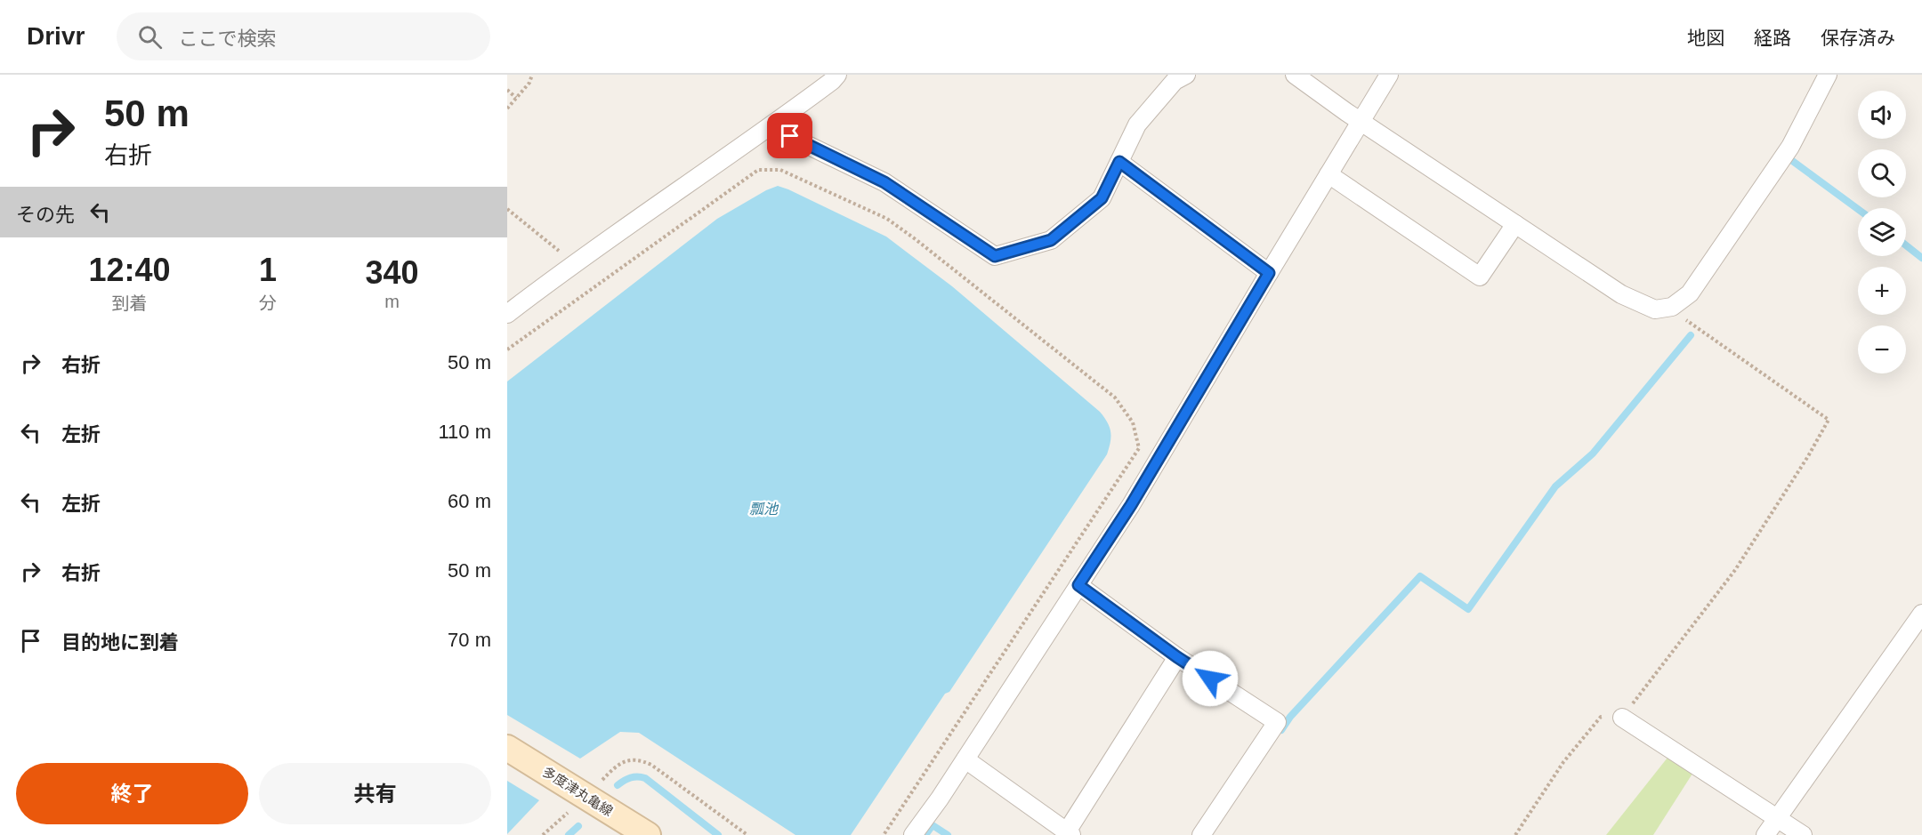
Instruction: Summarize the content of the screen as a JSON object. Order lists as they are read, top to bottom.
{
  "streets": {
    "main road": ["多度津丸亀線"]
  },
  "water": ["瓢池"],
  "page": {
    "header": "Drivr",
    "search": "ここで検索",
    "nav": ["地図", "経路", "保存済み"],
    "turn": ["50 m", "右折"],
    "map_buttons": ["+", "−"],
    "then": "その先",
    "eta": [
      "12:40",
      "到着",
      "1",
      "分",
      "340",
      "m"
    ],
    "list": [
      {
        "name": "右折",
        "value": "50 m"
      },
      {
        "name": "左折",
        "value": "110 m"
      },
      {
        "name": "左折",
        "value": "60 m"
      },
      {
        "name": "右折",
        "value": "50 m"
      },
      {
        "name": "目的地に到着",
        "value": "70 m"
      }
    ],
    "buttons": ["終了", "共有"]
  }
}
